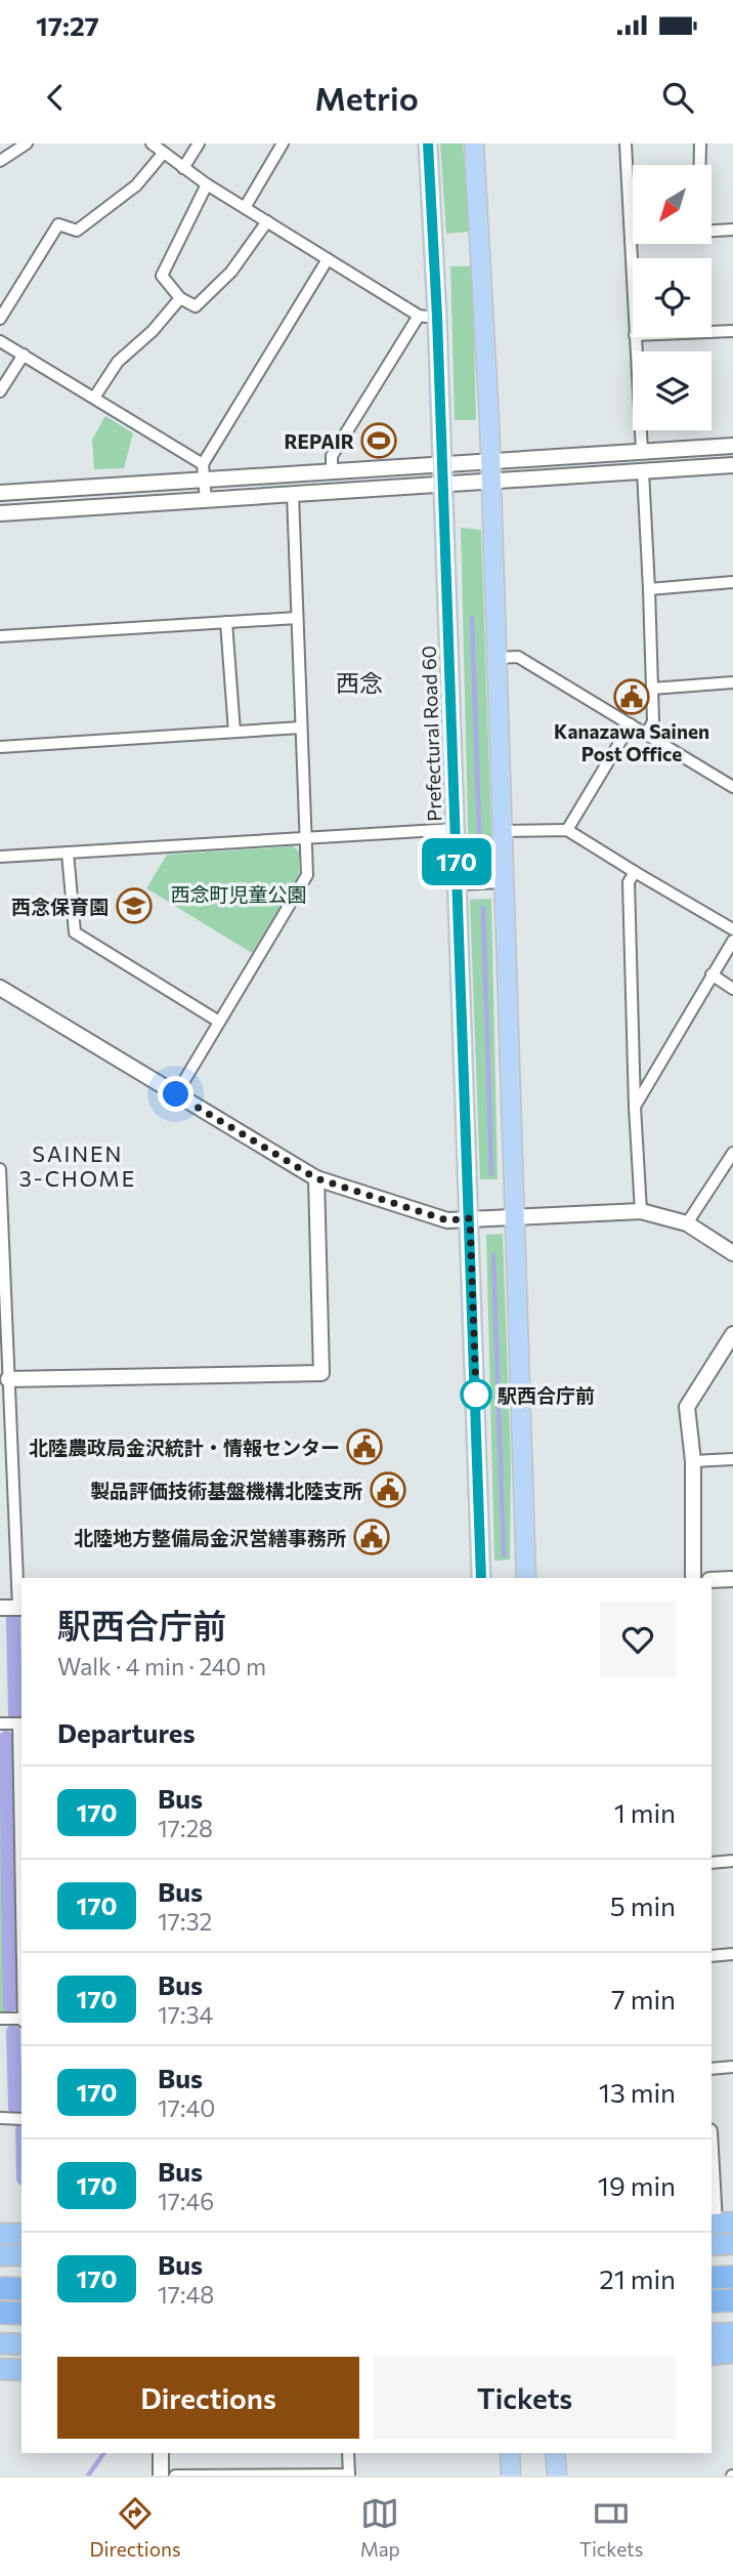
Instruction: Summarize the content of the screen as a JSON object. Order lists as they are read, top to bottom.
{
  "streets": {
    "main road": ["Prefectural Road 60"]
  },
  "districts": ["西念", "SAINEN 3-CHOME"],
  "parks": ["西念町児童公園"],
  "places": {
    "sports": ["REPAIR"],
    "public building": [
      "Kanazawa Sainen Post Office",
      "北陸農政局金沢統計・情報センター",
      "製品評価技術基盤機構北陸支所",
      "北陸地方整備局金沢営繕事務所"
    ],
    "school or university": ["西念保育園"],
    "other": ["駅西合庁前"]
  },
  "lines": ["bus line 170"],
  "north": "bottom left",
  "page": {
    "status": "17:27",
    "header": "Metrio",
    "on_map": "170",
    "heading": [
      ["駅西合庁前", "Walk · 4 min · 240 m"],
      "Departures"
    ],
    "list": [
      {
        "mark": "170",
        "name": "Bus",
        "note": "17:28",
        "value": "1 min"
      },
      {
        "mark": "170",
        "name": "Bus",
        "note": "17:32",
        "value": "5 min"
      },
      {
        "mark": "170",
        "name": "Bus",
        "note": "17:34",
        "value": "7 min"
      },
      {
        "mark": "170",
        "name": "Bus",
        "note": "17:40",
        "value": "13 min"
      },
      {
        "mark": "170",
        "name": "Bus",
        "note": "17:46",
        "value": "19 min"
      },
      {
        "mark": "170",
        "name": "Bus",
        "note": "17:48",
        "value": "21 min"
      }
    ],
    "buttons": ["Directions", "Tickets"],
    "tabs": ["Directions", "Map", "Tickets"]
  }
}
